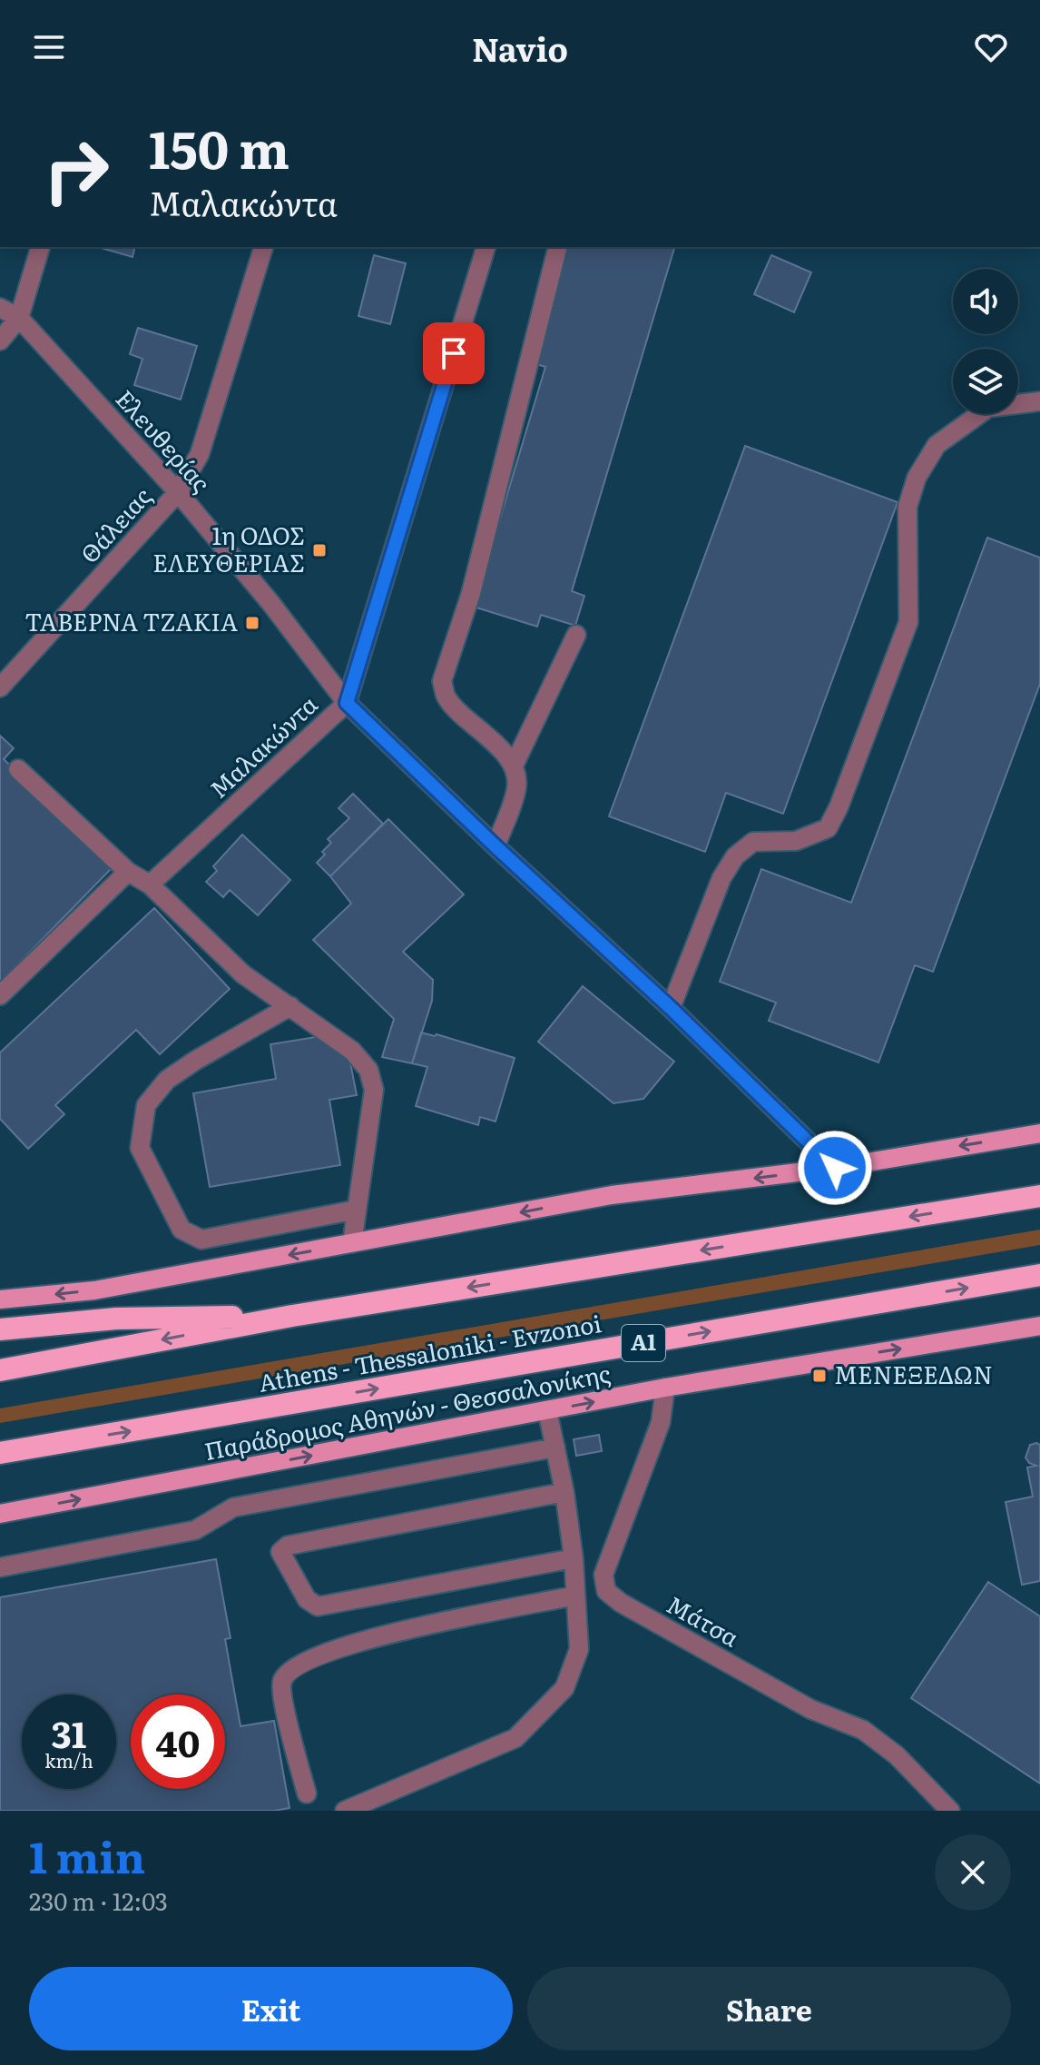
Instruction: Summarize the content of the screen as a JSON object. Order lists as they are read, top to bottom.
{
  "streets": {
    "highway": ["Α1", "Athens - Thessaloniki - Evzonoi"],
    "main road": ["Παράδρομος Αθηνών - Θεσσαλονίκης"],
    "street": [
      "Ελευθερίας",
      "Θάλειας",
      "Μαλακώντα",
      "Μάτσα"
    ]
  },
  "crossings": [
    ["Ελευθερίας", "Θάλειας"],
    ["Ελευθερίας", "Μαλακώντα"],
    ["Παράδρομος Αθηνών - Θεσσαλονίκης", "Μάτσα"]
  ],
  "one_way": ["Παράδρομος Αθηνών - Θεσσαλονίκης"],
  "places": {
    "transit": ["1η ΟΔΟΣ ΕΛΕΥΘΕΡΙΑΣ", "ΤΑΒΕΡΝΑ ΤΖΑΚΙΑ", "ΜΕΝΕΞΕΔΩΝ"]
  },
  "page": {
    "header": "Navio",
    "turn": ["150 m", "Μαλακώντα"],
    "speed": "31 km/h",
    "limit": "40",
    "heading": ["1 min", "230 m · 12:03"],
    "buttons": ["Exit", "Share"]
  }
}
